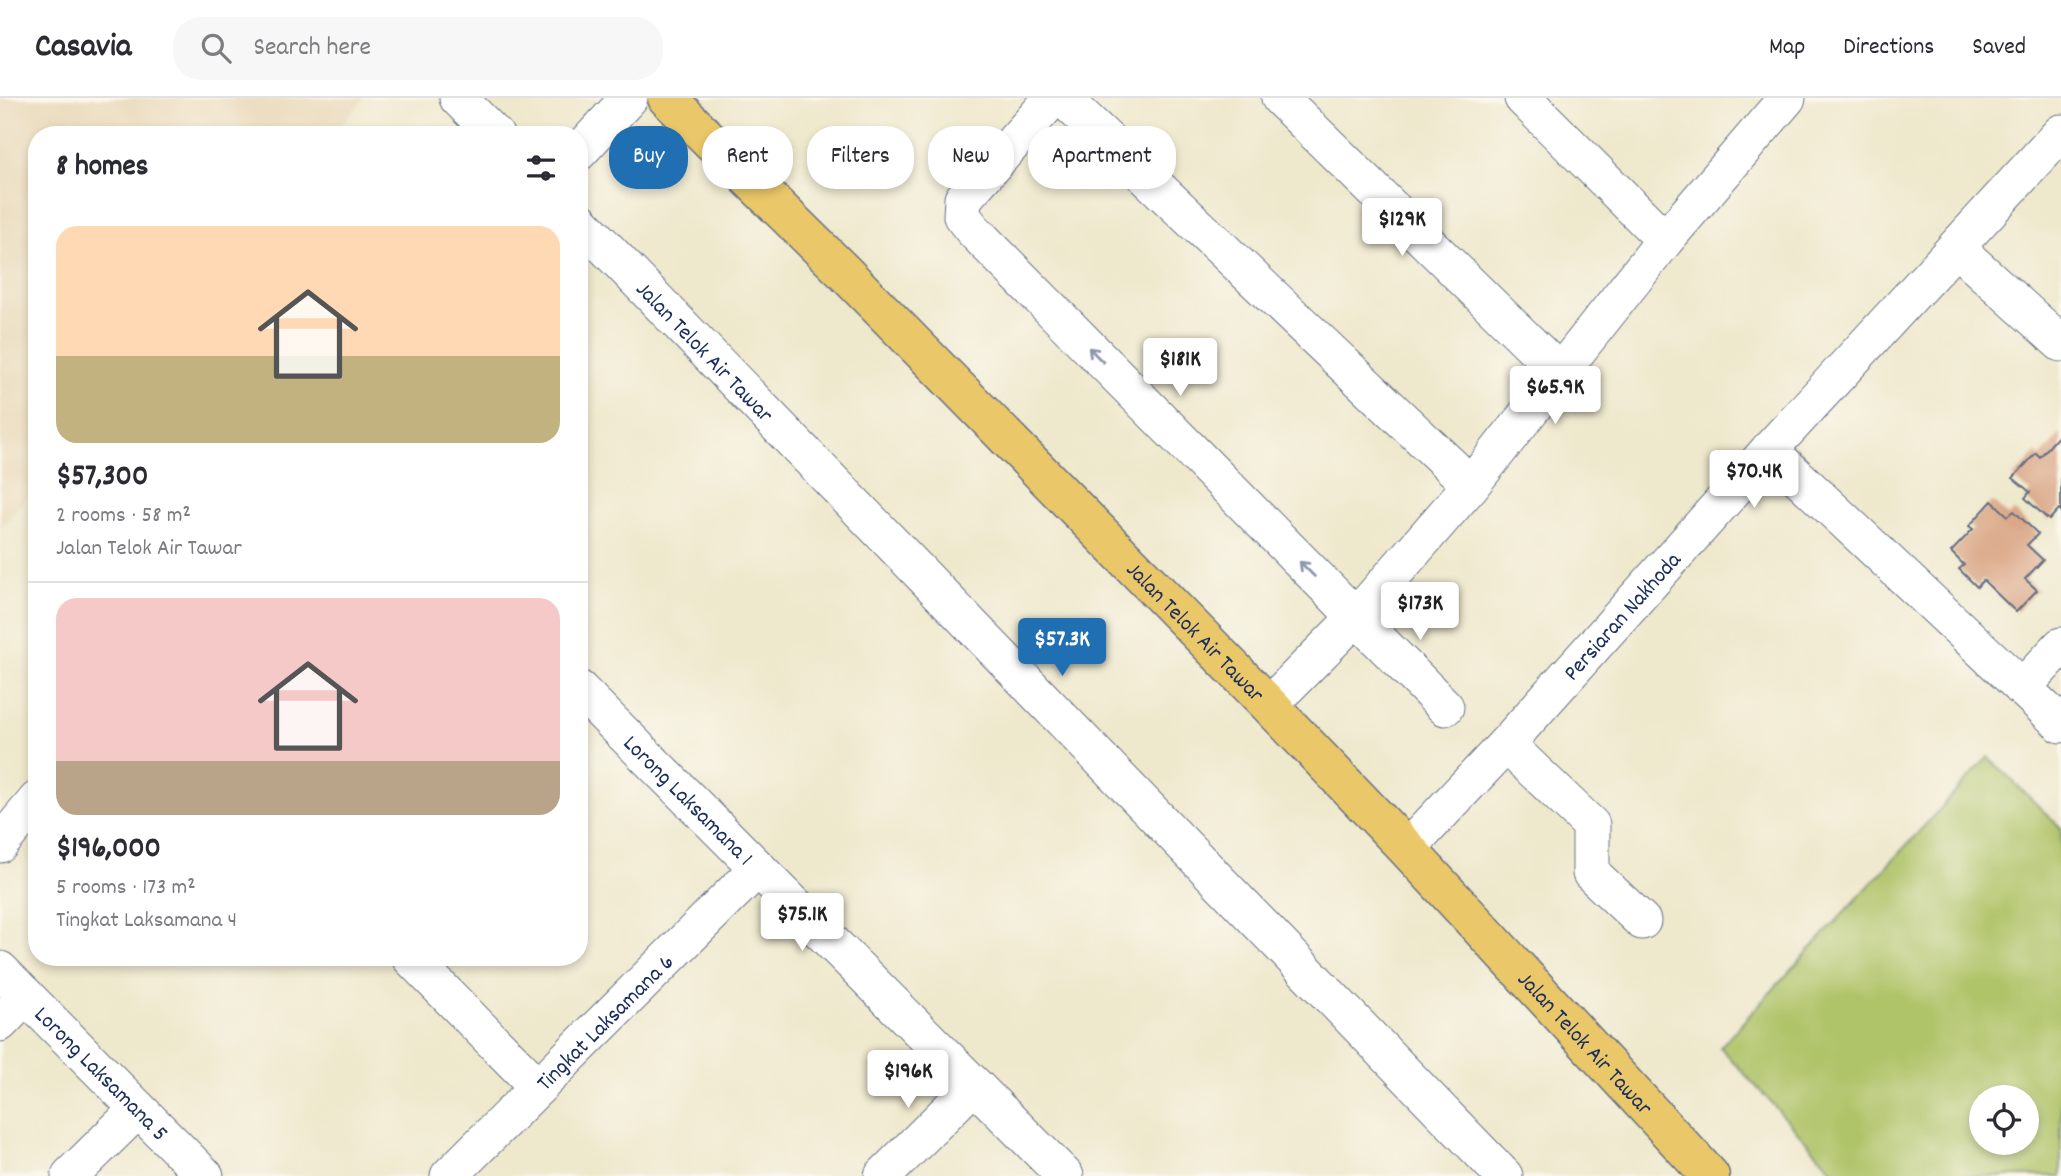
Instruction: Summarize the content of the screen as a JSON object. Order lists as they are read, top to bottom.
{
  "streets": {
    "main road": ["Jalan Telok Air Tawar"],
    "street": [
      "Persiaran Nakhoda",
      "Lorong Laksamana 1",
      "Tingkat Laksamana 6",
      "Lorong Laksamana 5"
    ]
  },
  "crossings": [
    ["Jalan Telok Air Tawar", "Persiaran Nakhoda"],
    ["Lorong Laksamana 1", "Tingkat Laksamana 6"]
  ],
  "page": {
    "header": "Casavia",
    "search": "Search here",
    "nav": ["Map", "Directions", "Saved"],
    "chip": [
      "Buy",
      "Rent",
      "Filters",
      "New",
      "Apartment"
    ],
    "heading": "8 homes",
    "price": [
      "$129K",
      "$181K",
      "$65.9K",
      "$70.4K",
      "$173K",
      "$57.3K",
      "$75.1K",
      "$196K"
    ],
    "list": [
      {
        "name": "$57,300",
        "note": "2 rooms · 58 m² · Jalan Telok Air Tawar"
      },
      {
        "name": "$196,000",
        "note": "5 rooms · 173 m² · Tingkat Laksamana 4"
      }
    ]
  }
}
